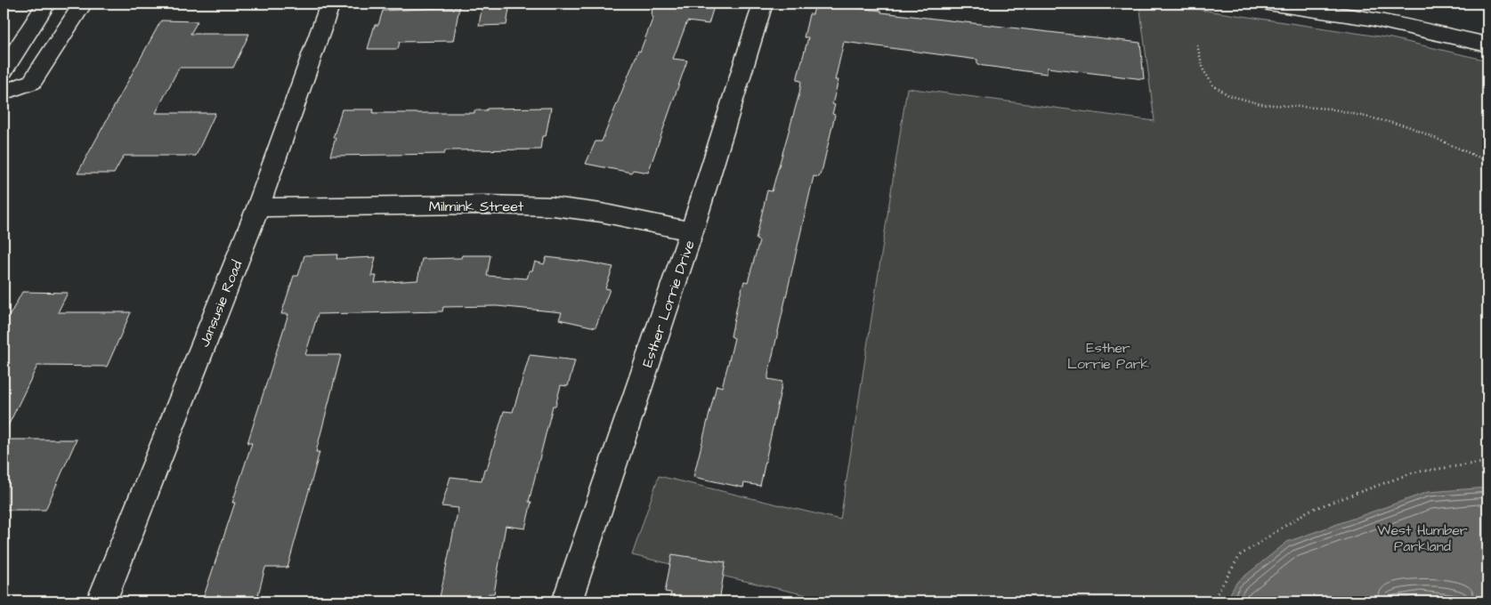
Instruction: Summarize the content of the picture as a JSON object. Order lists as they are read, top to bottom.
{
  "streets": {
    "street": ["Milmink Street", "Jansusie Road", "Esther Lorrie Drive"]
  },
  "crossings": [
    ["Milmink Street", "Jansusie Road"],
    ["Milmink Street", "Esther Lorrie Drive"]
  ],
  "parks": ["Esther Lorrie Park", "West Humber Parkland"]
}
